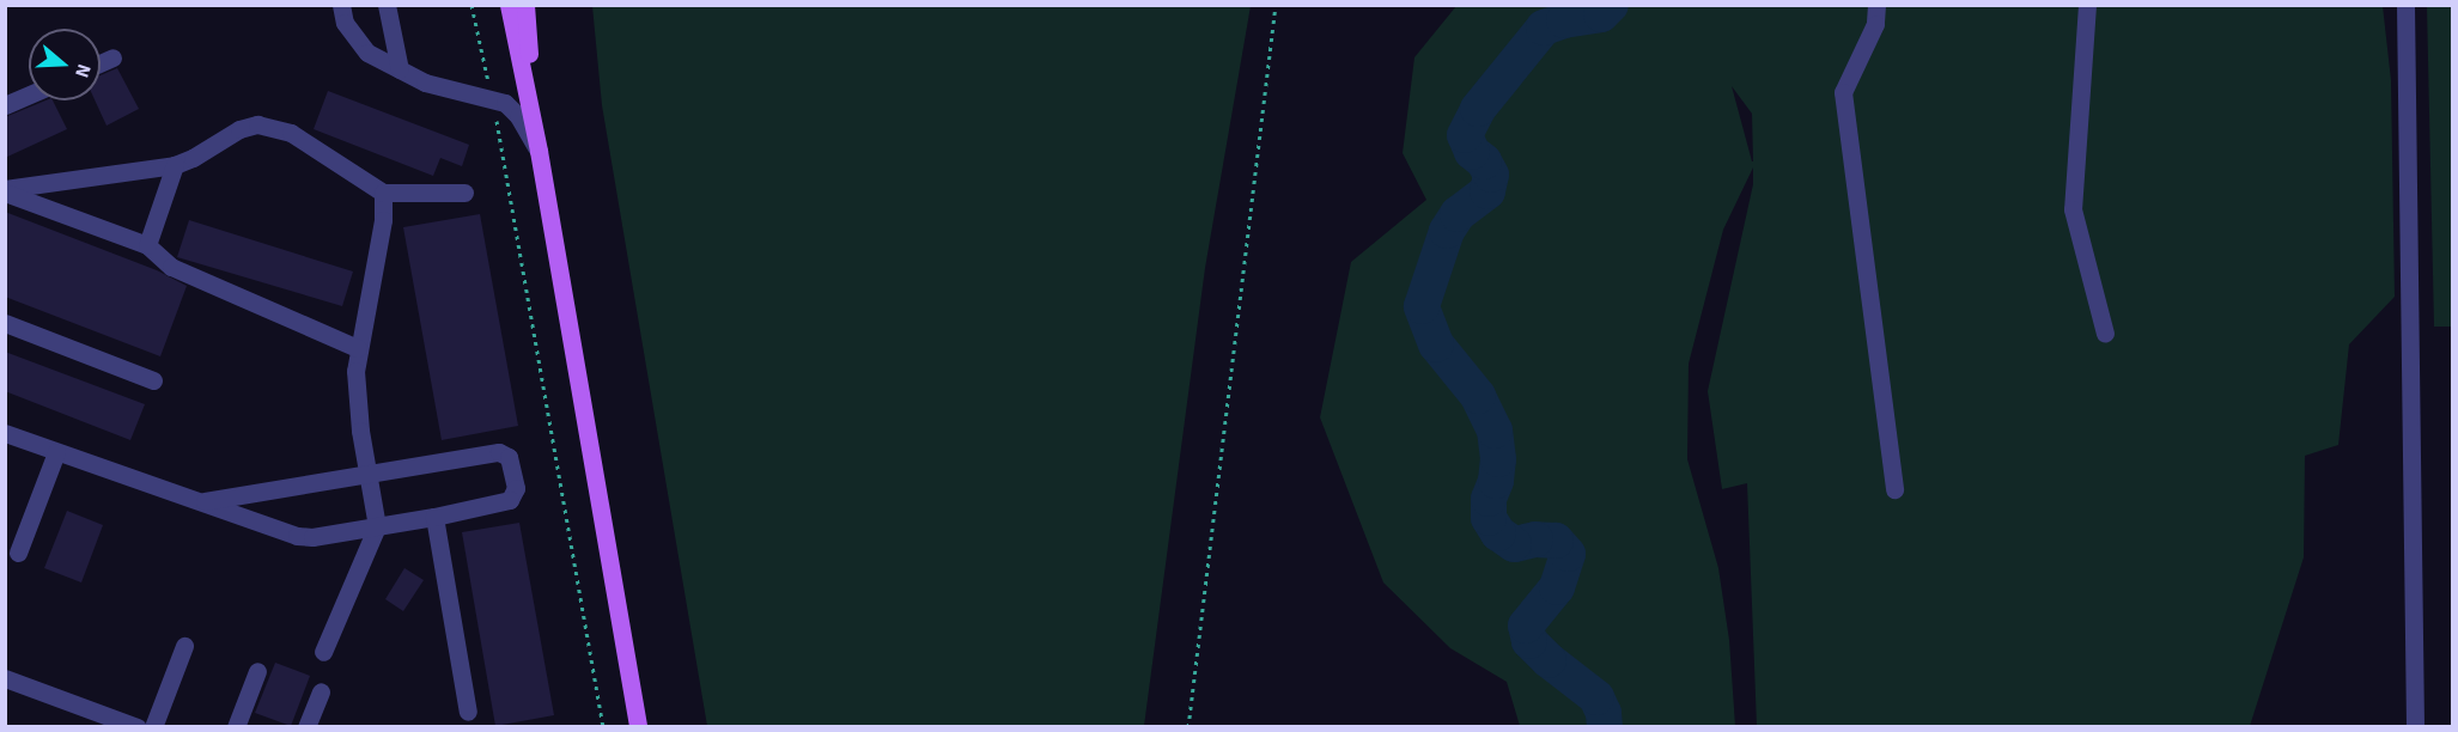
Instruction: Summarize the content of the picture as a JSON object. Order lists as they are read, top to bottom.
{
  "north": "right"
}
